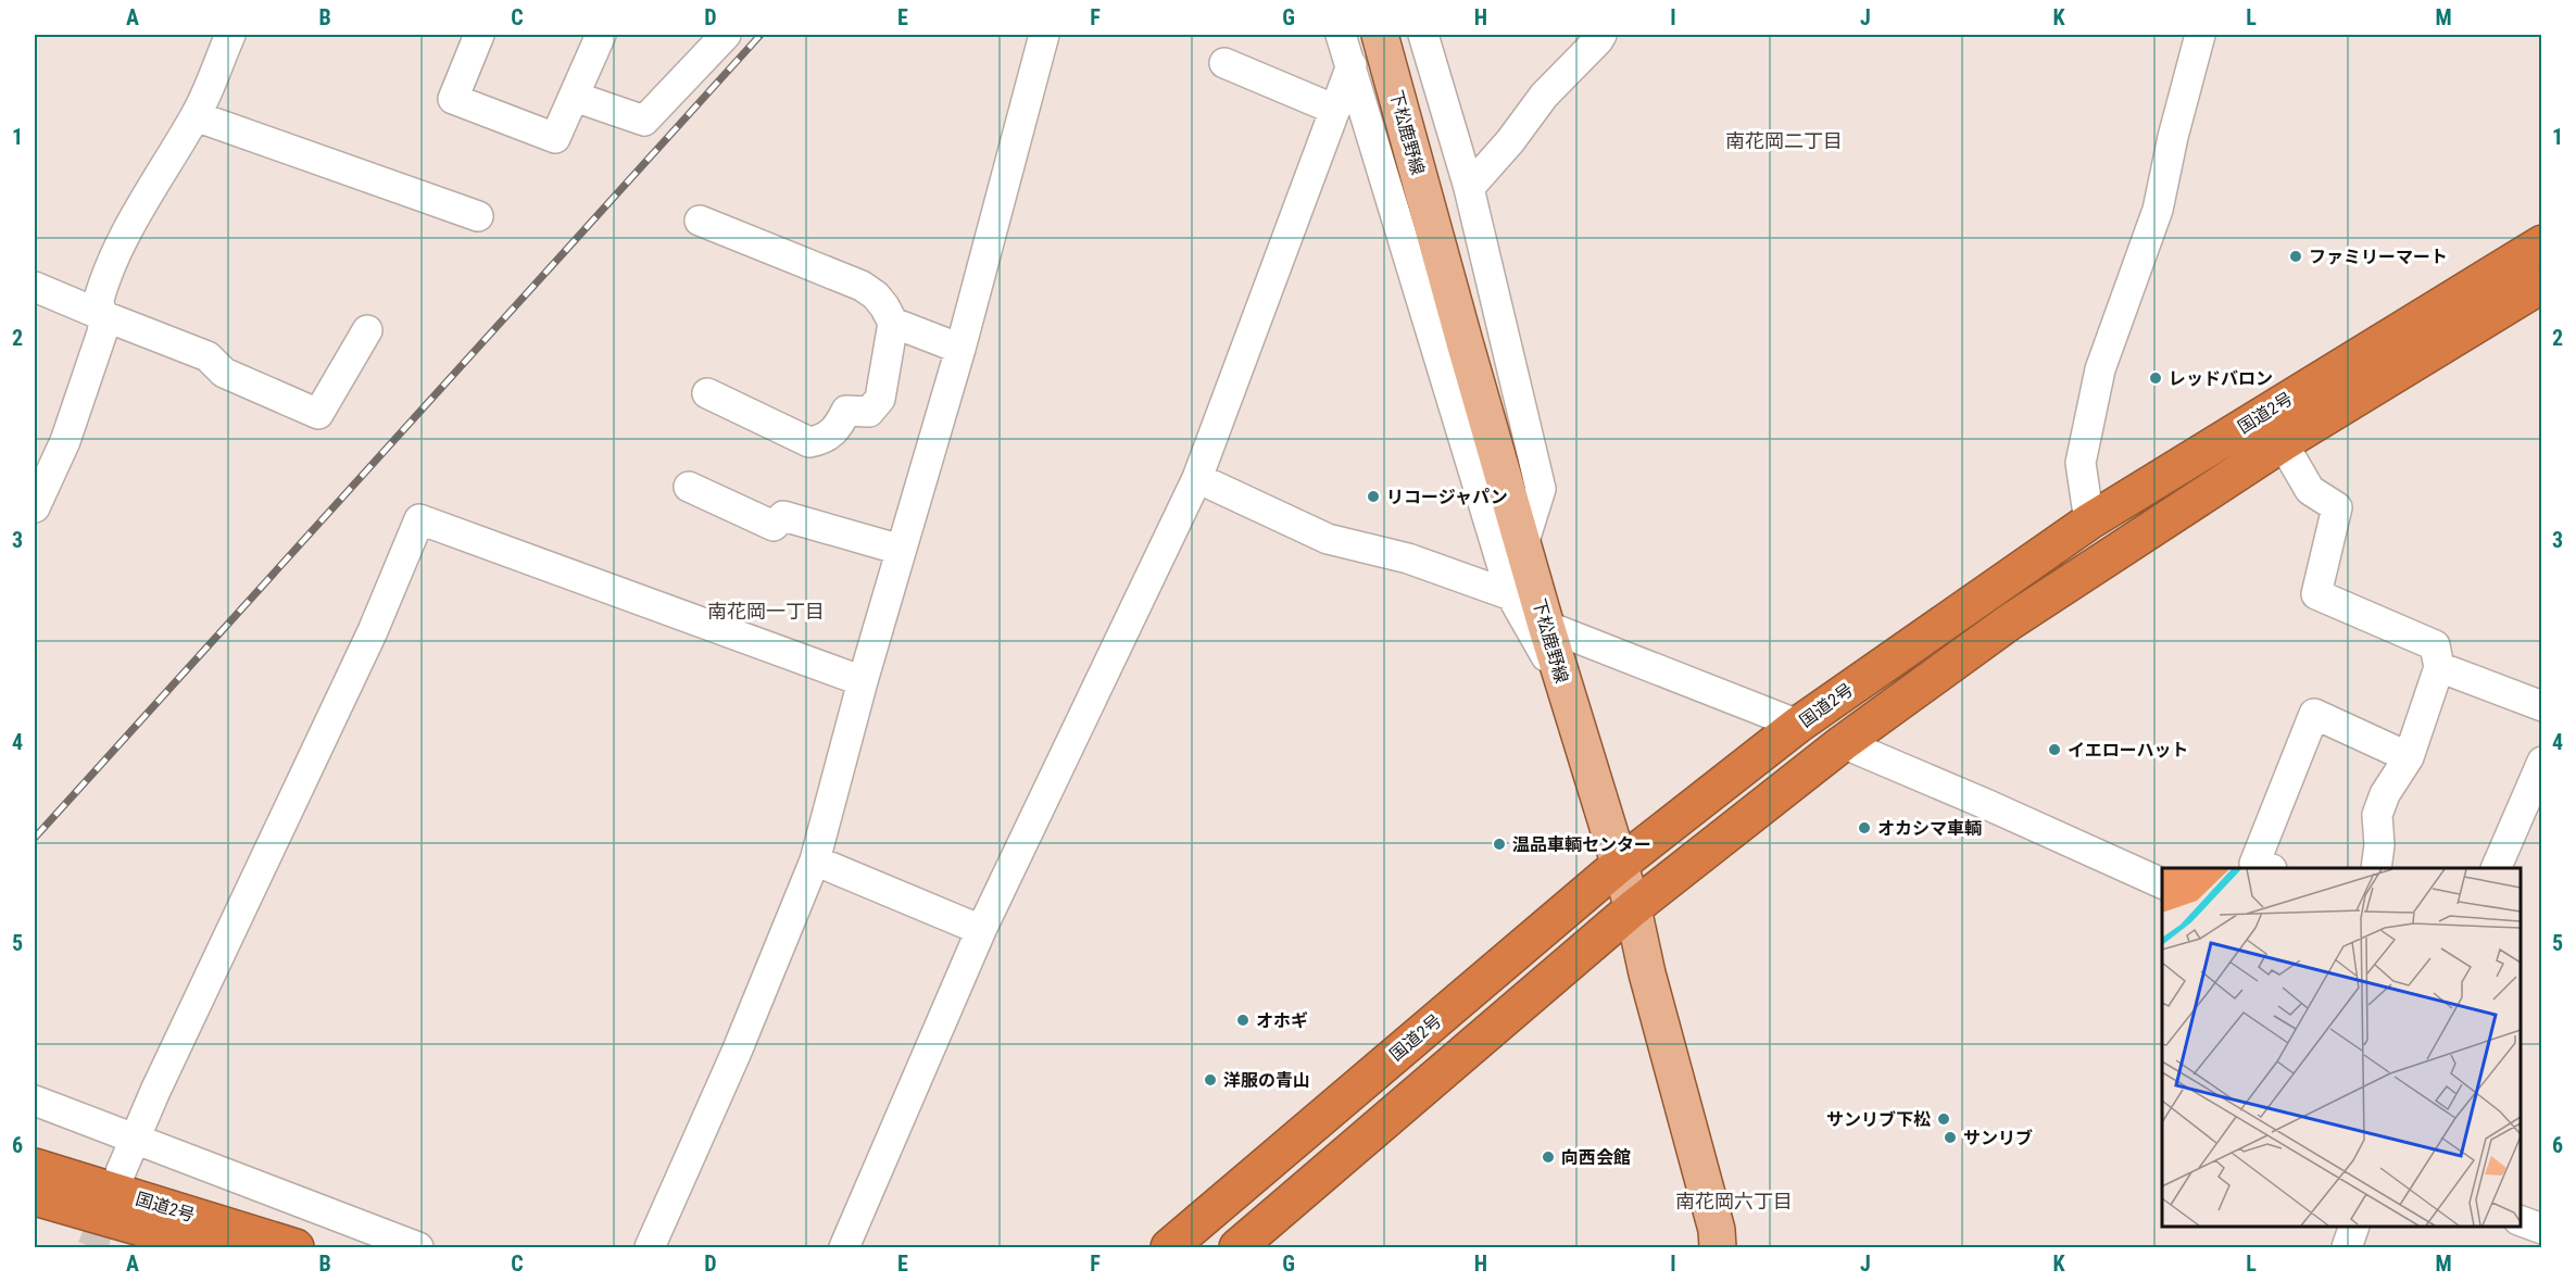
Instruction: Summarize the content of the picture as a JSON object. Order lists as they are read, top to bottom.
{
  "streets": {
    "highway": ["国道2号"],
    "main road": ["下松鹿野線"]
  },
  "crossings": [
    ["下松鹿野線", "国道2号"]
  ],
  "districts": ["南花岡二丁目", "南花岡一丁目", "南花岡六丁目"],
  "places": [
    "ファミリーマート",
    "レッドバロン",
    "リコージャパン",
    "イエローハット",
    "オカシマ車輌",
    "温品車輌センター",
    "オホギ",
    "洋服の青山",
    "サンリブ下松",
    "サンリブ",
    "向西会館"
  ],
  "grid": {
    "columns": [
      "A",
      "B",
      "C",
      "D",
      "E",
      "F",
      "G",
      "H",
      "I",
      "J",
      "K",
      "L",
      "M"
    ],
    "rows": [
      "1",
      "2",
      "3",
      "4",
      "5",
      "6"
    ]
  }
}
